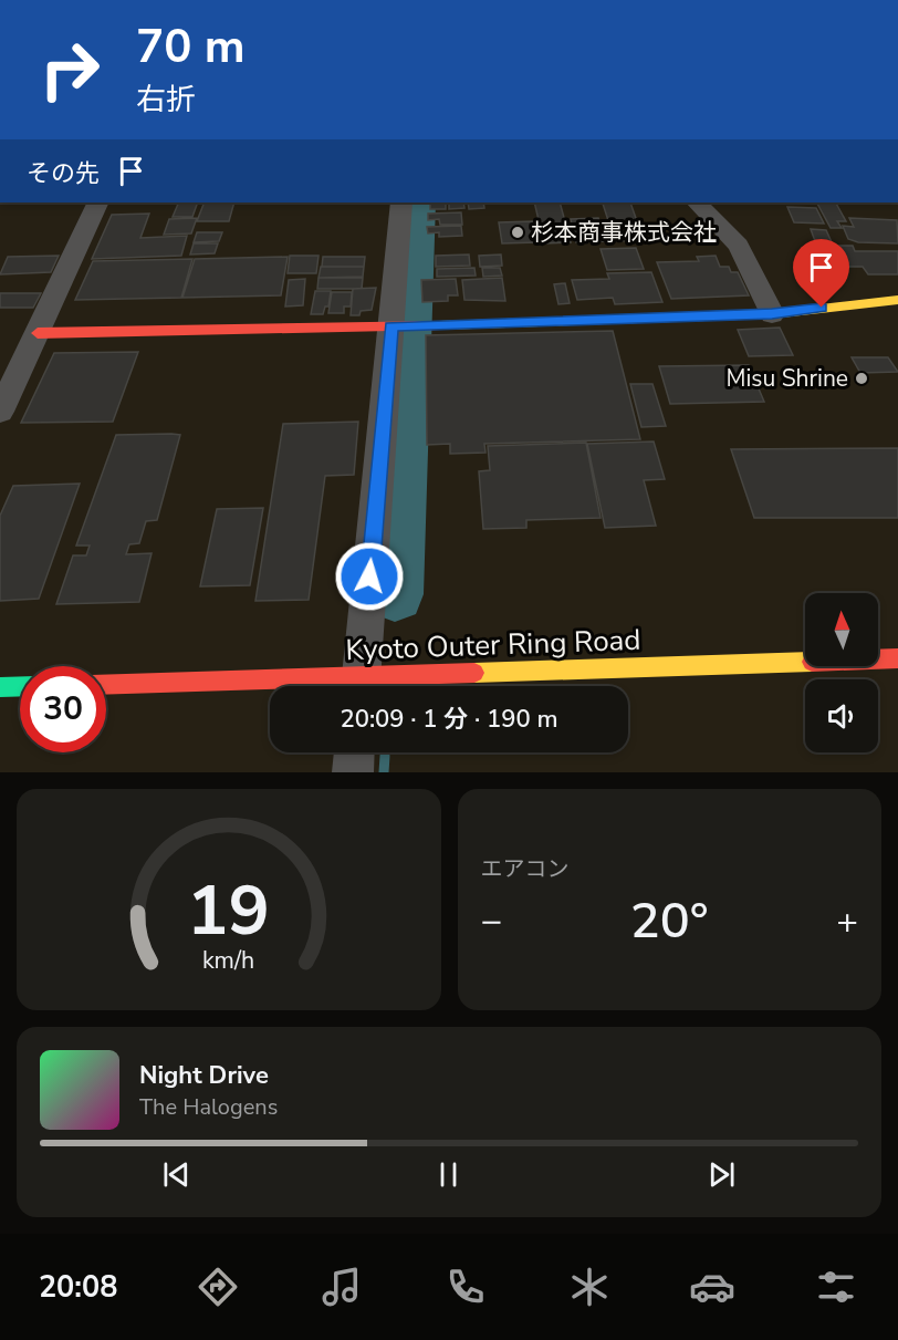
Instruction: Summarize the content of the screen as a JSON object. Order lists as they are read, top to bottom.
{
  "streets": {
    "street": ["Kyoto Outer Ring Road"]
  },
  "places": ["杉本商事株式会社", "Misu Shrine"],
  "north": "top",
  "page": {
    "turn": ["70 m", "右折"],
    "then": "その先",
    "limit": "30",
    "trip": "20:09 · 1 分 · 190 m",
    "tile": "エアコン",
    "heat": ["−", "20°", "+"],
    "song": ["Night Drive", "The Halogens"],
    "tabs": "20:08",
    "gauge": ["19", "km/h"]
  }
}
